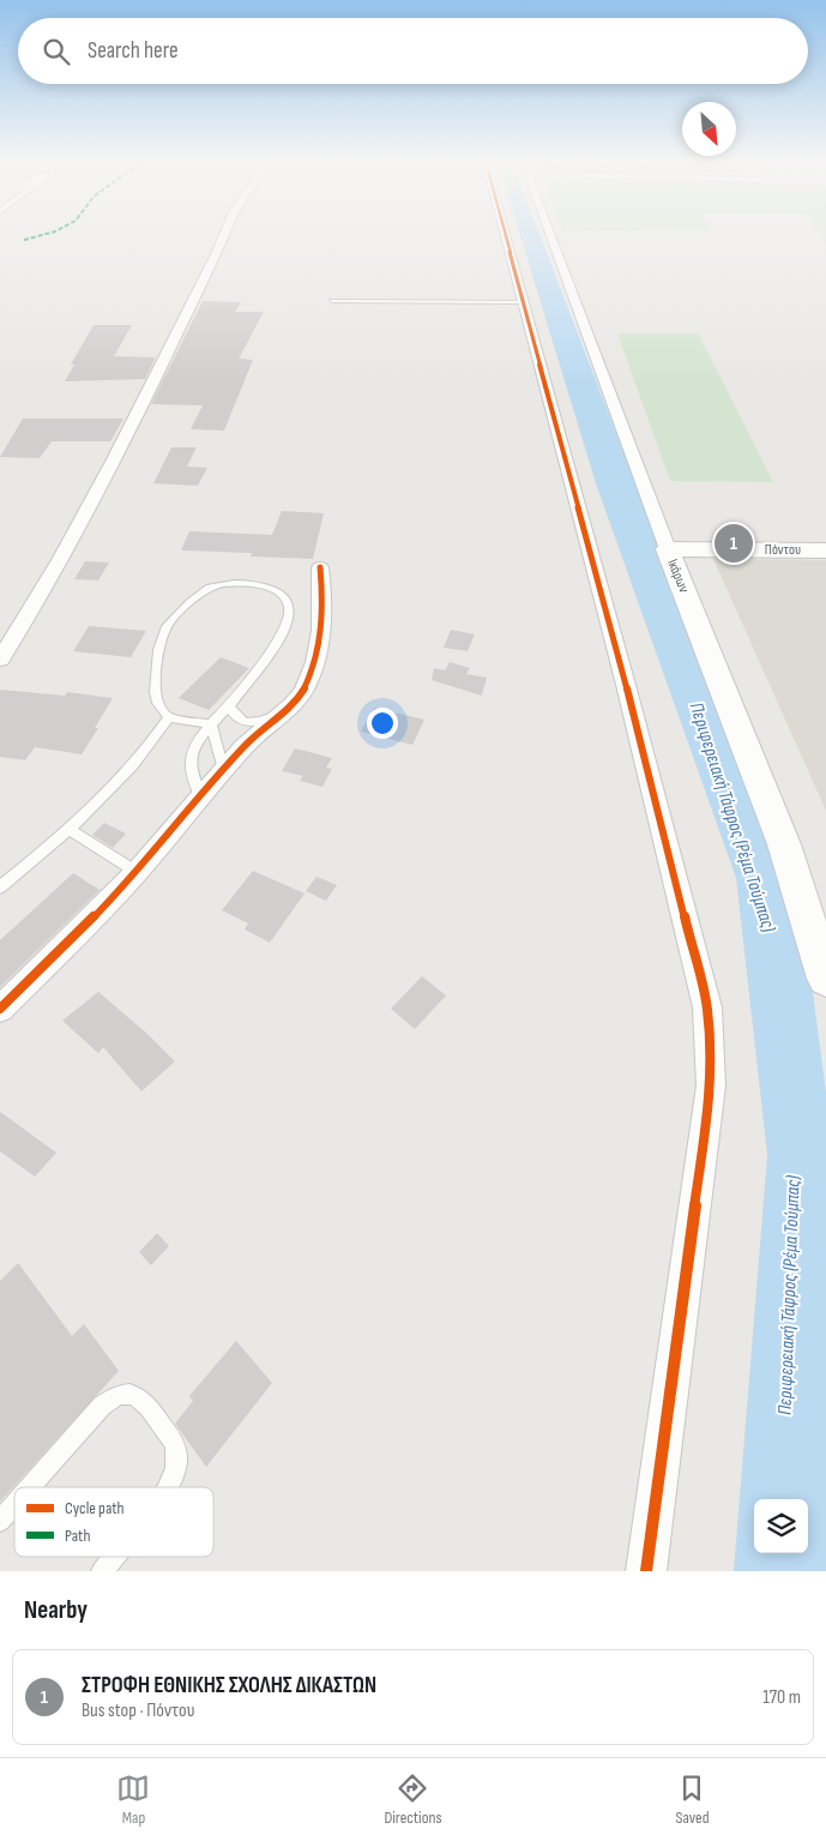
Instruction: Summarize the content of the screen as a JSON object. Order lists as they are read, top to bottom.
{
  "streets": {
    "main road": ["Πόντου", "Ικάρων"]
  },
  "crossings": [
    ["Πόντου", "Ικάρων"]
  ],
  "water": ["Περιφερειακή Τάφρος (Ρέμα Τούμπας)"],
  "legend": ["Cycle path", "Path"],
  "north": "bottom right",
  "page": {
    "search": "Search here",
    "pins": "1",
    "heading": "Nearby",
    "list": [
      {
        "mark": "1",
        "name": "ΣΤΡΟΦΗ ΕΘΝΙΚΗΣ ΣΧΟΛΗΣ ΔΙΚΑΣΤΩΝ",
        "note": "Bus stop · Πόντου",
        "value": "170 m"
      }
    ],
    "nav": ["Map", "Directions", "Saved"]
  }
}
